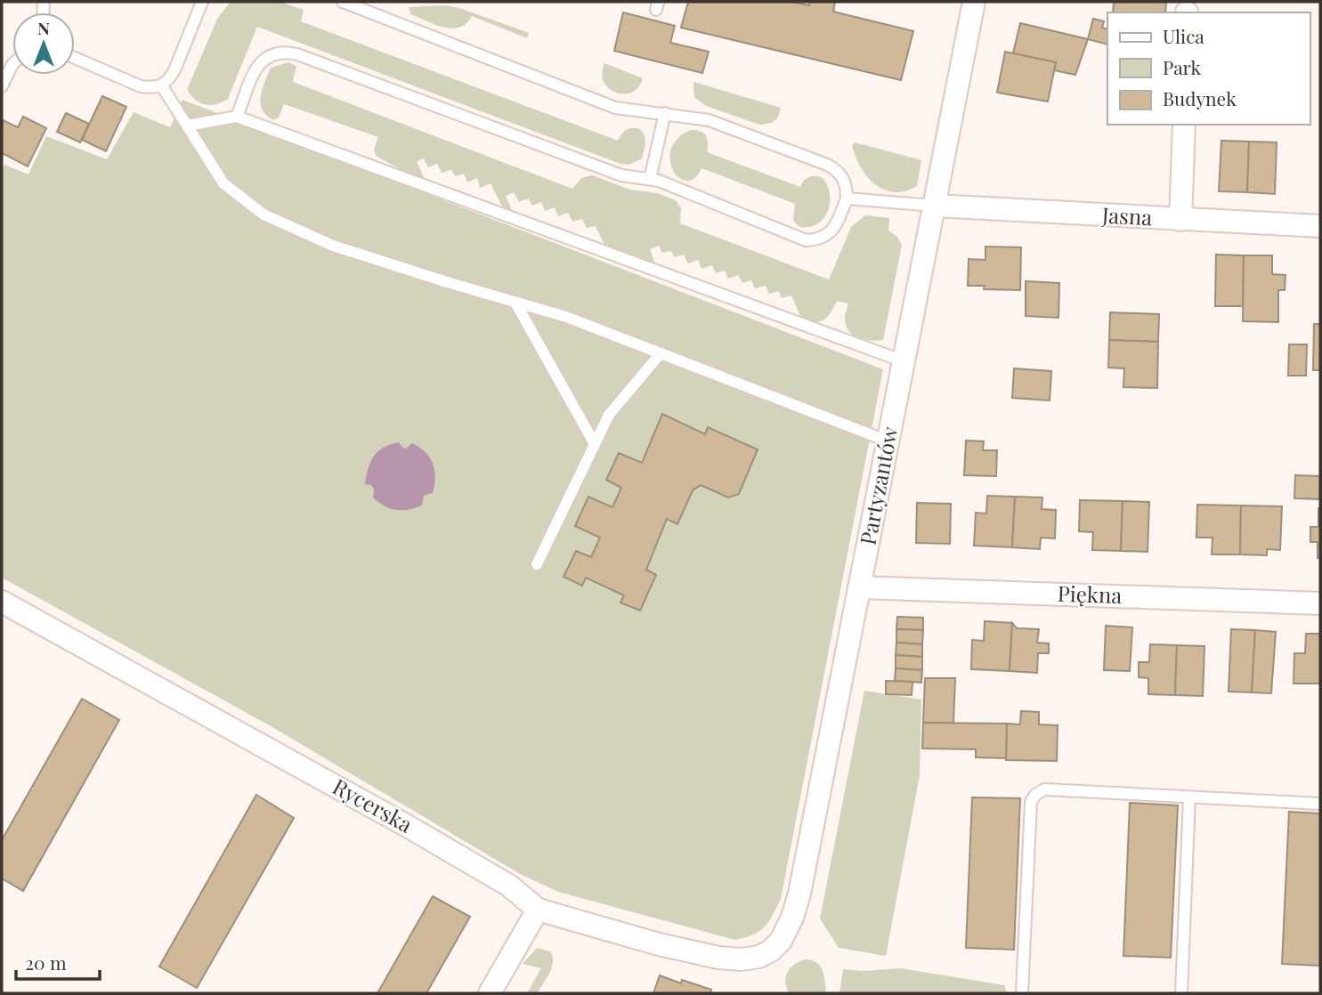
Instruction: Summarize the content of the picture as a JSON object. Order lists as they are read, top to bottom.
{
  "streets": {
    "street": [
      "Jasna",
      "Partyzantów",
      "Piękna",
      "Rycerska"
    ]
  },
  "crossings": [
    ["Jasna", "Partyzantów"],
    ["Partyzantów", "Piękna"],
    ["Partyzantów", "Rycerska"]
  ],
  "legend": ["Ulica", "Park", "Budynek"],
  "scale_bar": "20 m",
  "north": "top"
}
